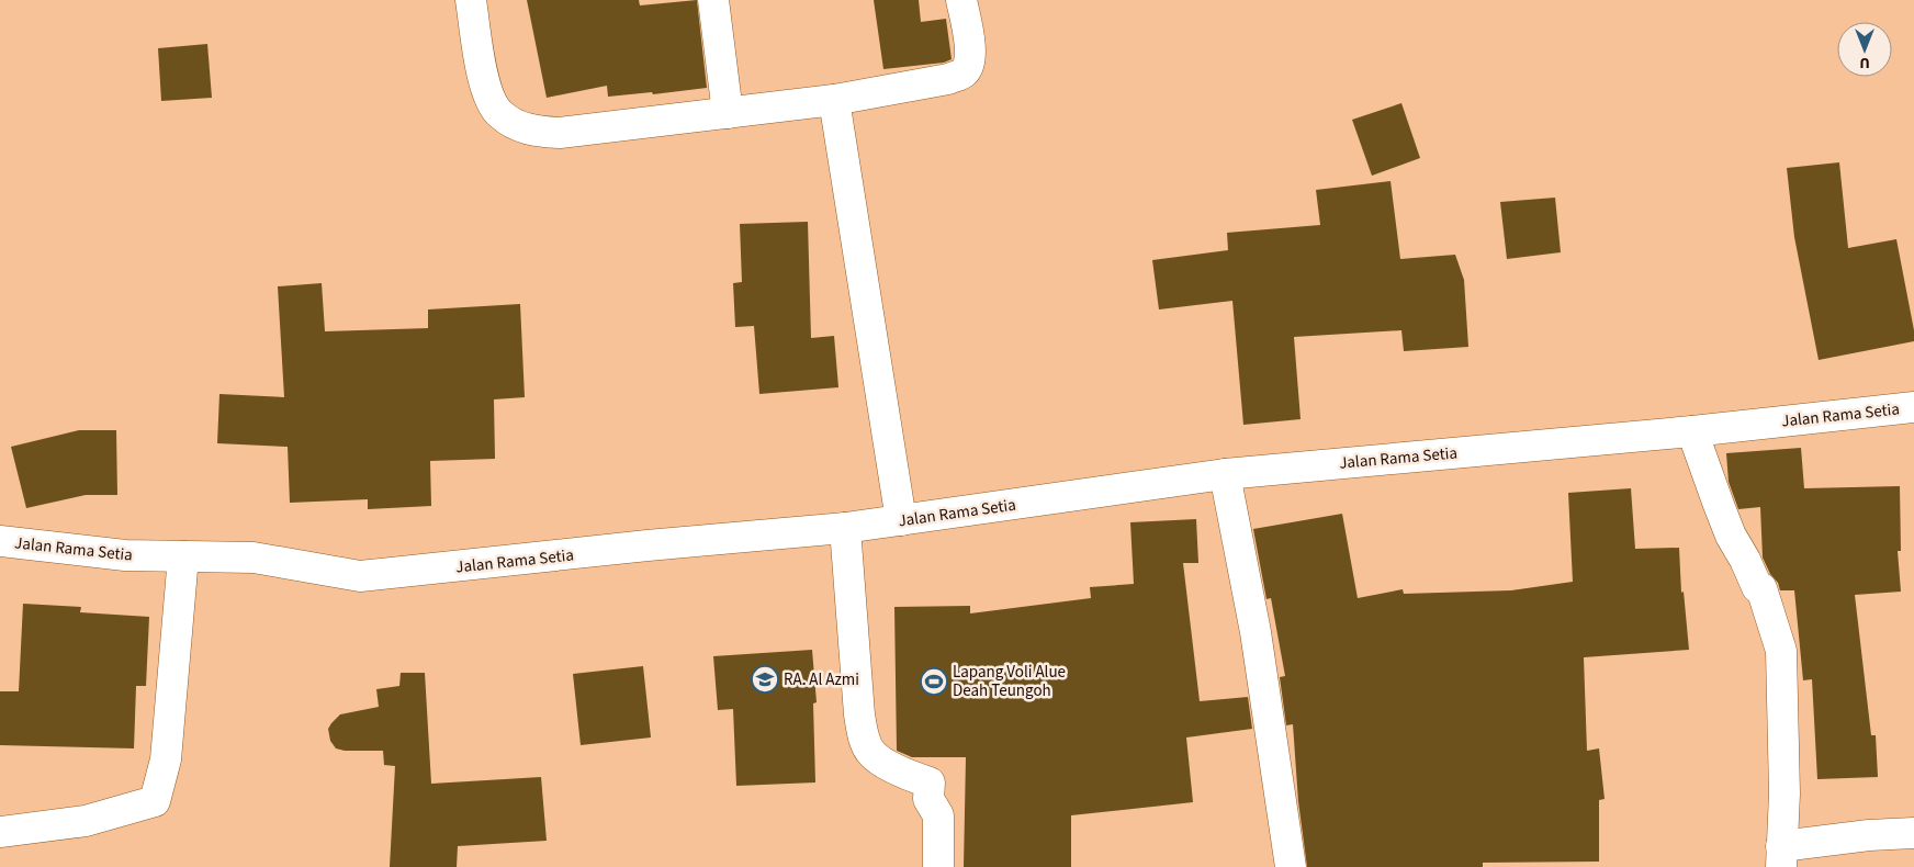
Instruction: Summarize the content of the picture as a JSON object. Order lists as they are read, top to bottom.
{
  "streets": {
    "street": ["Jalan Rama Setia"]
  },
  "places": {
    "school or university": ["RA. Al Azmi"],
    "sports": ["Lapang Voli Alue Deah Teungoh"]
  },
  "north": "bottom"
}
